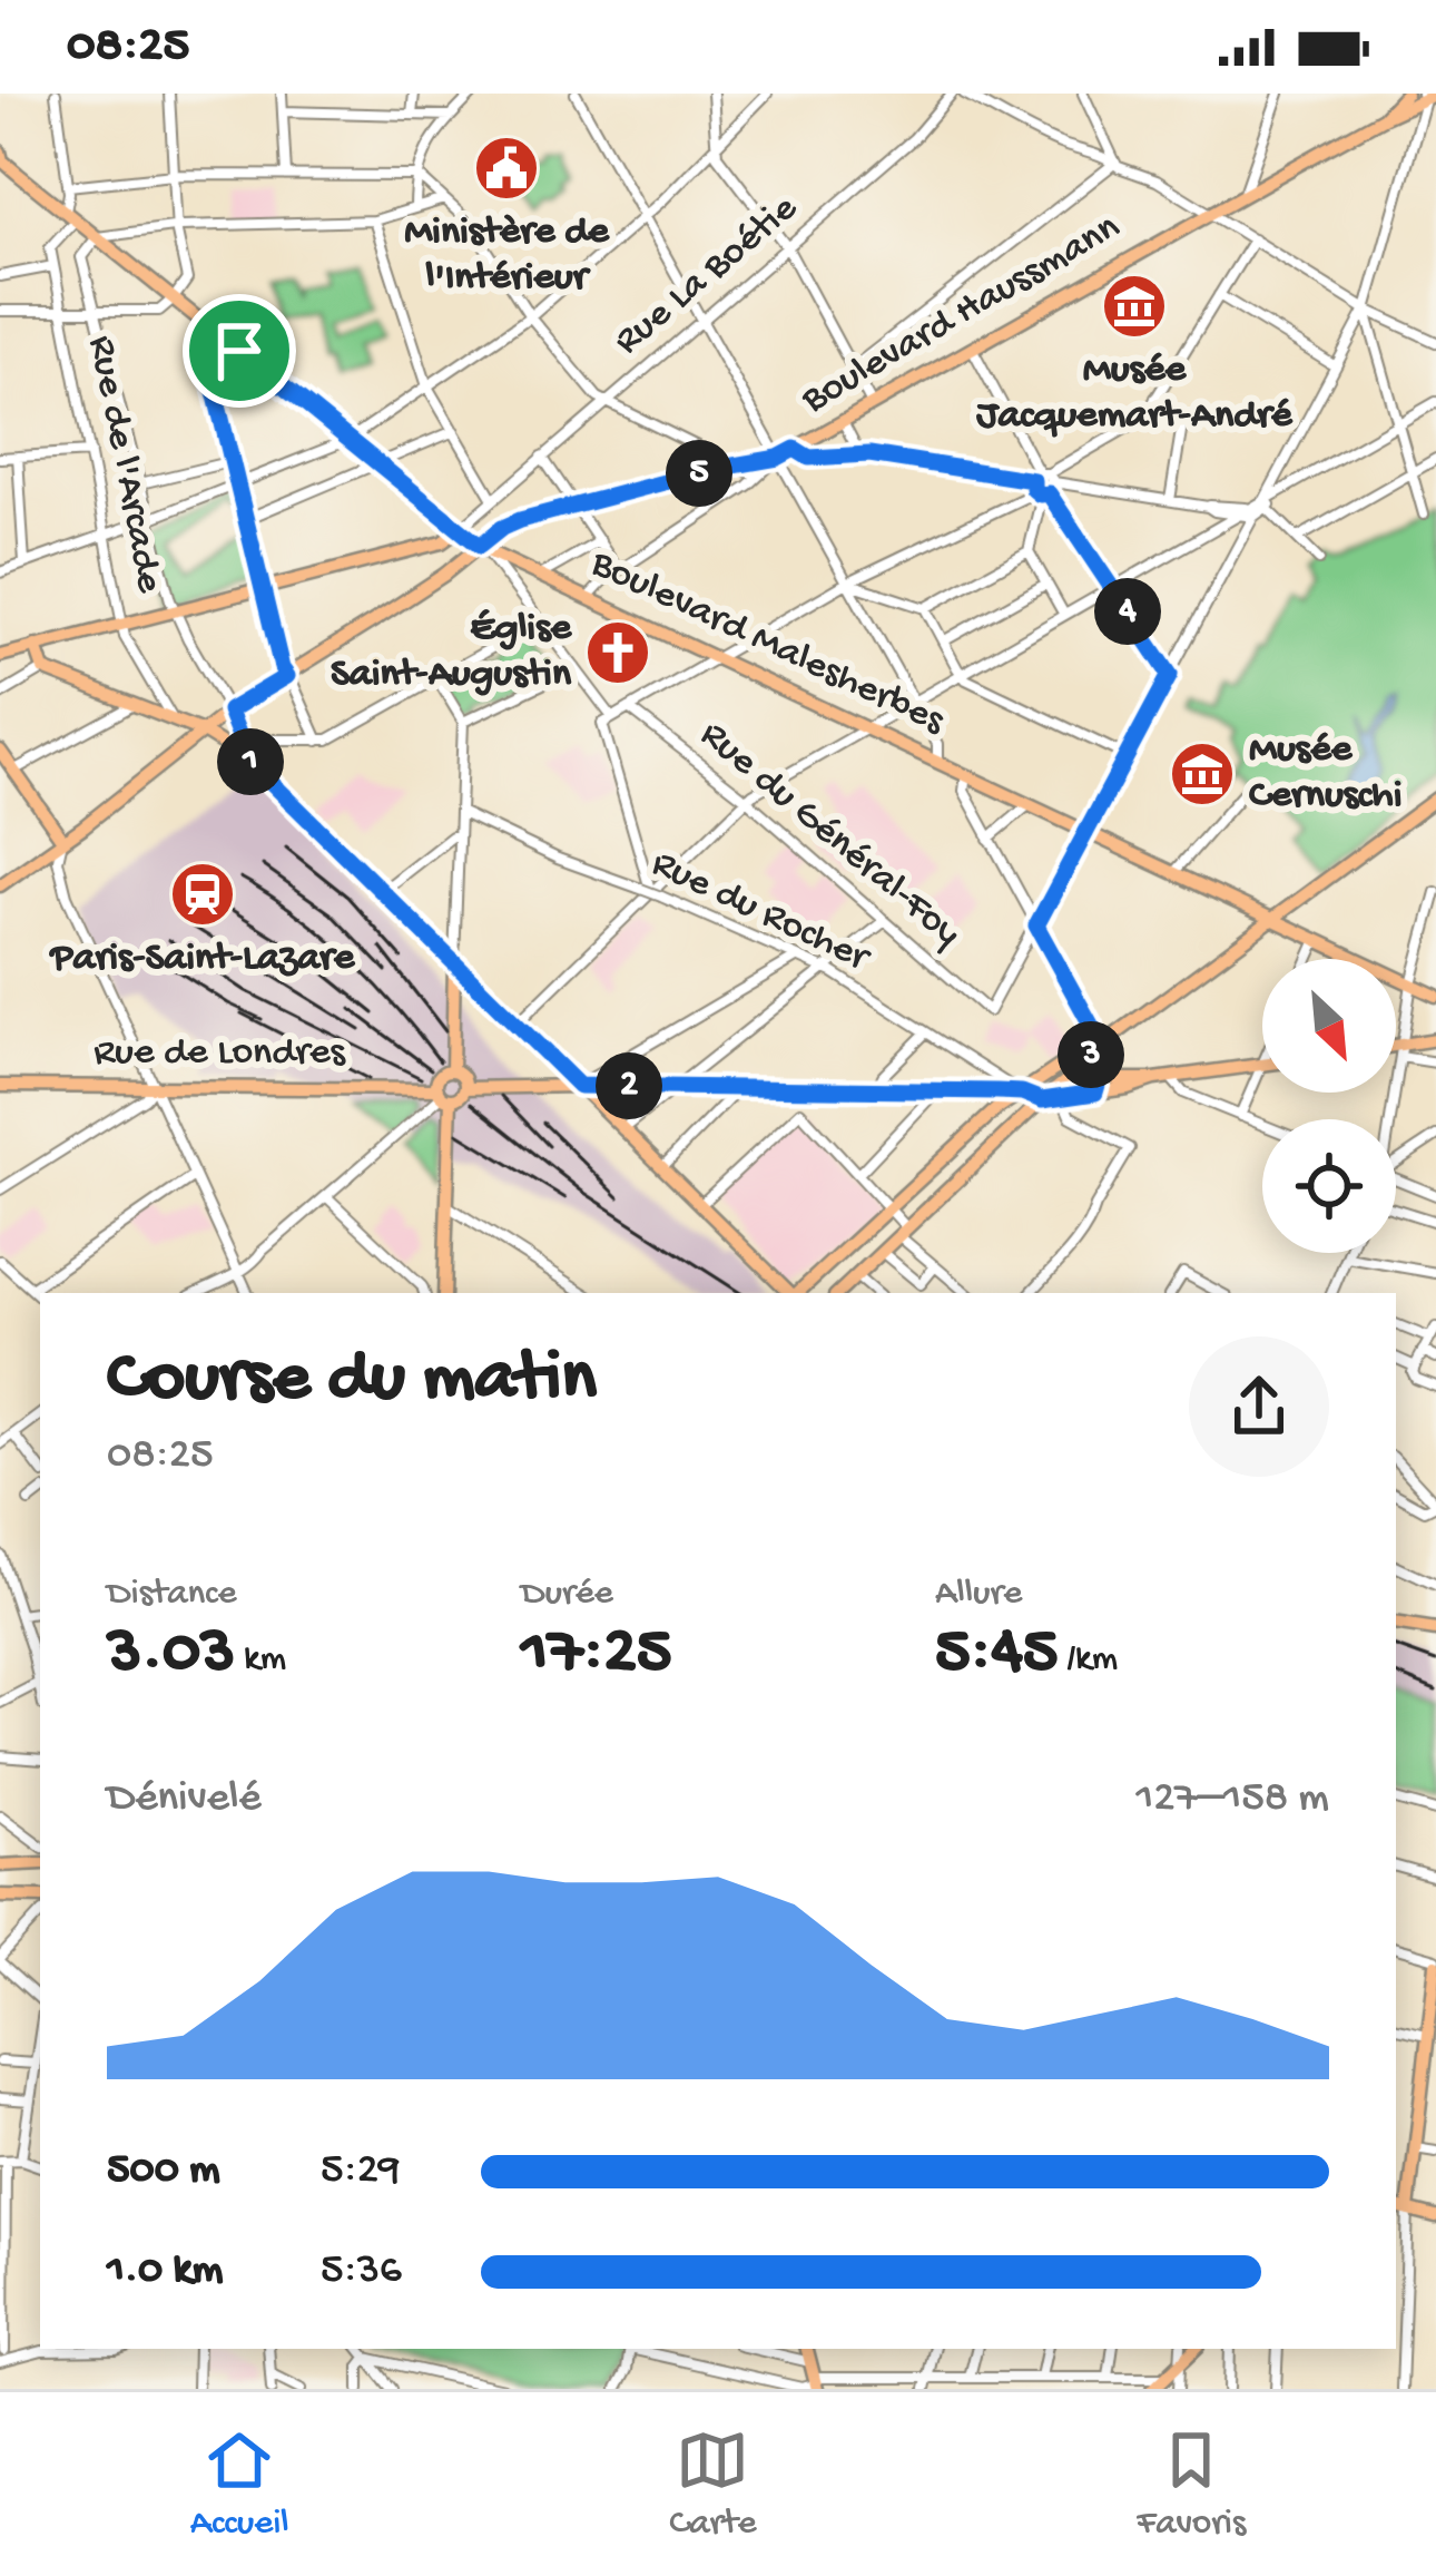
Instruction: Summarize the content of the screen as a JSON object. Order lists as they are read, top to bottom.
{
  "streets": {
    "main road": ["Boulevard Haussmann", "Boulevard Malesherbes", "Rue de Londres"],
    "street": [
      "Rue La Boétie",
      "Rue de l'Arcade",
      "Rue du Général-Foy",
      "Rue du Rocher"
    ]
  },
  "crossings": [
    ["Rue La Boétie", "Boulevard Malesherbes"],
    ["Boulevard Haussmann", "Boulevard Malesherbes"]
  ],
  "places": {
    "public building": ["Ministère de l'Intérieur"],
    "museum": ["Musée Jacquemart-André", "Musée Cernuschi"],
    "church": ["Église Saint-Augustin"],
    "station": ["Paris-Saint-Lazare"]
  },
  "north": "bottom right",
  "page": {
    "status": "08:25",
    "pins": [
      "5",
      "4",
      "1",
      "3",
      "2"
    ],
    "heading": ["Course du matin", "08:25"],
    "stats": [
      ["Distance", "3.03 km"],
      ["Durée", "17:25"],
      ["Allure", "5:45 /km"]
    ],
    "chart": ["Dénivelé", "127–158 m"],
    "list": [
      {
        "name": "500 m",
        "note": "5:29"
      },
      {
        "name": "1.0 km",
        "note": "5:36"
      }
    ],
    "tabs": ["Accueil", "Carte", "Favoris"]
  }
}
